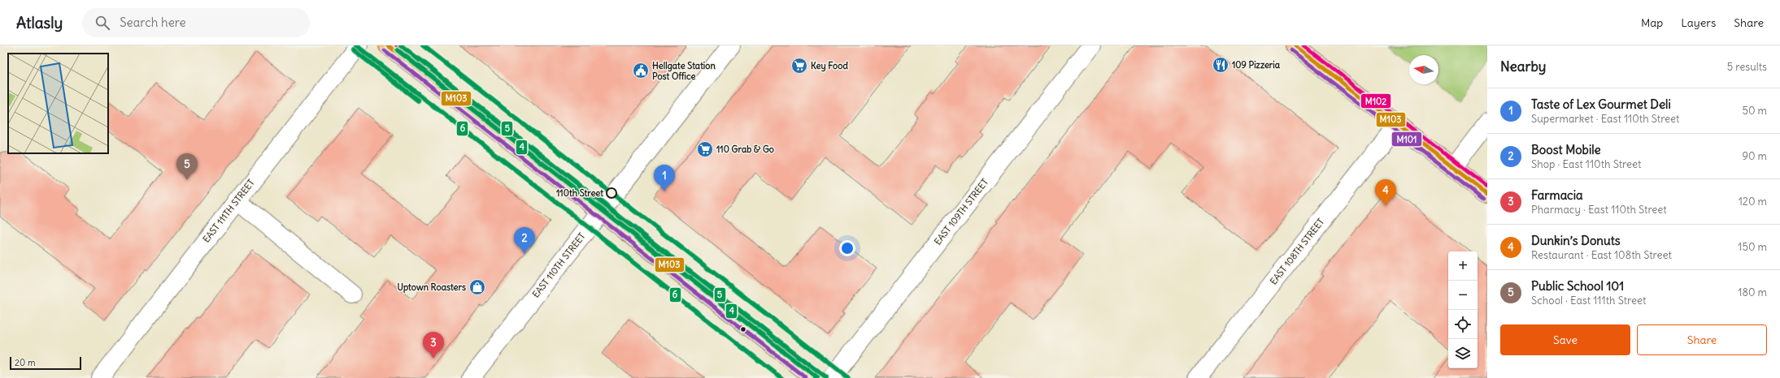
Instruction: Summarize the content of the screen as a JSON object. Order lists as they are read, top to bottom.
{
  "streets": {
    "street": [
      "EAST 111TH STREET",
      "EAST 109TH STREET",
      "EAST 108TH STREET",
      "EAST 110TH STREET"
    ]
  },
  "places": {
    "restaurant": ["109 Pizzeria"],
    "supermarket": ["Key Food", "110 Grab & Go"],
    "public building": ["Hellgate Station Post Office"],
    "other": ["110th Street"],
    "shop": ["Uptown Roasters"]
  },
  "lines": [
    "metro line 5",
    "transit line 6",
    "transit line M103",
    "transit line M102",
    "transit line 4",
    "transit line M101"
  ],
  "scale_bar": "20 m",
  "north": "left",
  "page": {
    "header": "Atlasly",
    "search": "Search here",
    "nav": ["Map", "Layers", "Share"],
    "heading": ["Nearby", "5 results"],
    "list": [
      {
        "mark": "1",
        "name": "Taste of Lex Gourmet Deli",
        "note": "Supermarket · East 110th Street",
        "value": "50 m"
      },
      {
        "mark": "2",
        "name": "Boost Mobile",
        "note": "Shop · East 110th Street",
        "value": "90 m"
      },
      {
        "mark": "3",
        "name": "Farmacia",
        "note": "Pharmacy · East 110th Street",
        "value": "120 m"
      },
      {
        "mark": "4",
        "name": "Dunkin’s Donuts",
        "note": "Restaurant · East 108th Street",
        "value": "150 m"
      },
      {
        "mark": "5",
        "name": "Public School 101",
        "note": "School · East 111th Street",
        "value": "180 m"
      }
    ],
    "pins": [
      "5",
      "1",
      "4",
      "2",
      "3"
    ],
    "map_buttons": ["+", "−"],
    "buttons": ["Save", "Share"],
    "scale": "20 m"
  }
}
